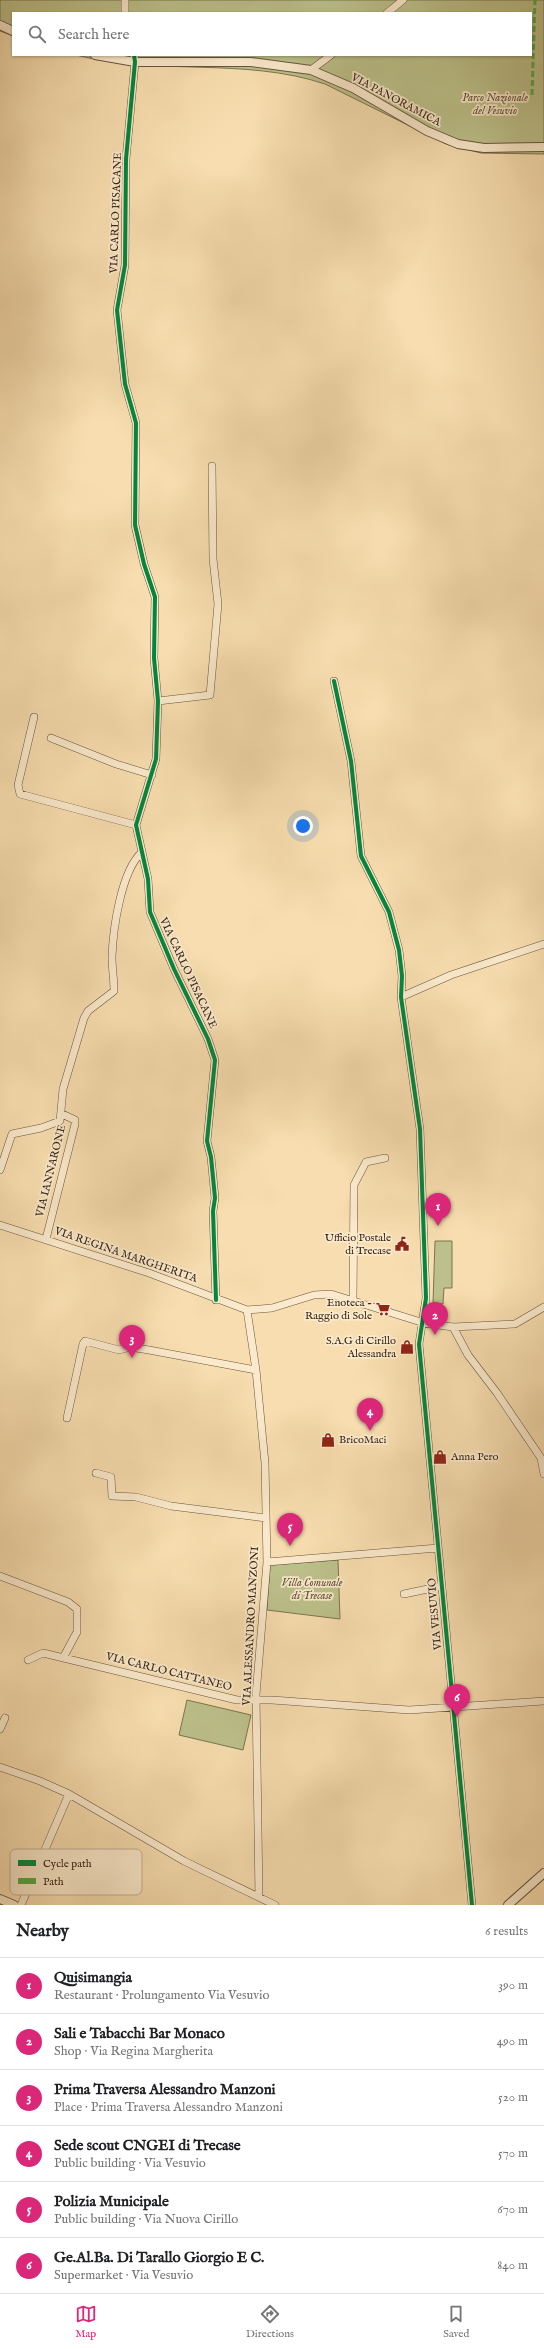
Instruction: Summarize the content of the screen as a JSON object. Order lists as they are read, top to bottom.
{
  "streets": {
    "street": [
      "VIA PANORAMICA",
      "VIA CARLO PISACANE",
      "VIA IANNARONE",
      "VIA REGINA MARGHERITA",
      "VIA VESUVIO",
      "VIA ALESSANDRO MANZONI",
      "VIA CARLO CATTANEO"
    ]
  },
  "crossings": [
    ["VIA PANORAMICA", "VIA CARLO PISACANE"],
    ["VIA CARLO PISACANE", "VIA IANNARONE"],
    ["VIA CARLO PISACANE", "VIA REGINA MARGHERITA"],
    ["VIA IANNARONE", "VIA REGINA MARGHERITA"],
    ["VIA REGINA MARGHERITA", "VIA VESUVIO"],
    ["VIA REGINA MARGHERITA", "VIA ALESSANDRO MANZONI"],
    ["VIA VESUVIO", "VIA CARLO CATTANEO"],
    ["VIA ALESSANDRO MANZONI", "VIA CARLO CATTANEO"]
  ],
  "parks": ["Parco Nazionale del Vesuvio", "Villa Comunale di Trecase"],
  "places": {
    "public building": ["Ufficio Postale di Trecase"],
    "supermarket": ["Enoteca - Raggio di Sole"],
    "shop": ["S.A.G di Cirillo Alessandra", "BricoMaci", "Anna Pero"]
  },
  "legend": ["Cycle path", "Path"],
  "page": {
    "search": "Search here",
    "pins": [
      "1",
      "2",
      "3",
      "4",
      "5",
      "6"
    ],
    "heading": ["Nearby", "6 results"],
    "list": [
      {
        "mark": "1",
        "name": "Quisimangia",
        "note": "Restaurant · Prolungamento Via Vesuvio",
        "value": "390 m"
      },
      {
        "mark": "2",
        "name": "Sali e Tabacchi Bar Monaco",
        "note": "Shop · Via Regina Margherita",
        "value": "490 m"
      },
      {
        "mark": "3",
        "name": "Prima Traversa Alessandro Manzoni",
        "note": "Place · Prima Traversa Alessandro Manzoni",
        "value": "520 m"
      },
      {
        "mark": "4",
        "name": "Sede scout CNGEI di Trecase",
        "note": "Public building · Via Vesuvio",
        "value": "570 m"
      },
      {
        "mark": "5",
        "name": "Polizia Municipale",
        "note": "Public building · Via Nuova Cirillo",
        "value": "670 m"
      },
      {
        "mark": "6",
        "name": "Ge.Al.Ba. Di Tarallo Giorgio E C.",
        "note": "Supermarket · Via Vesuvio",
        "value": "840 m"
      }
    ],
    "nav": ["Map", "Directions", "Saved"]
  }
}
